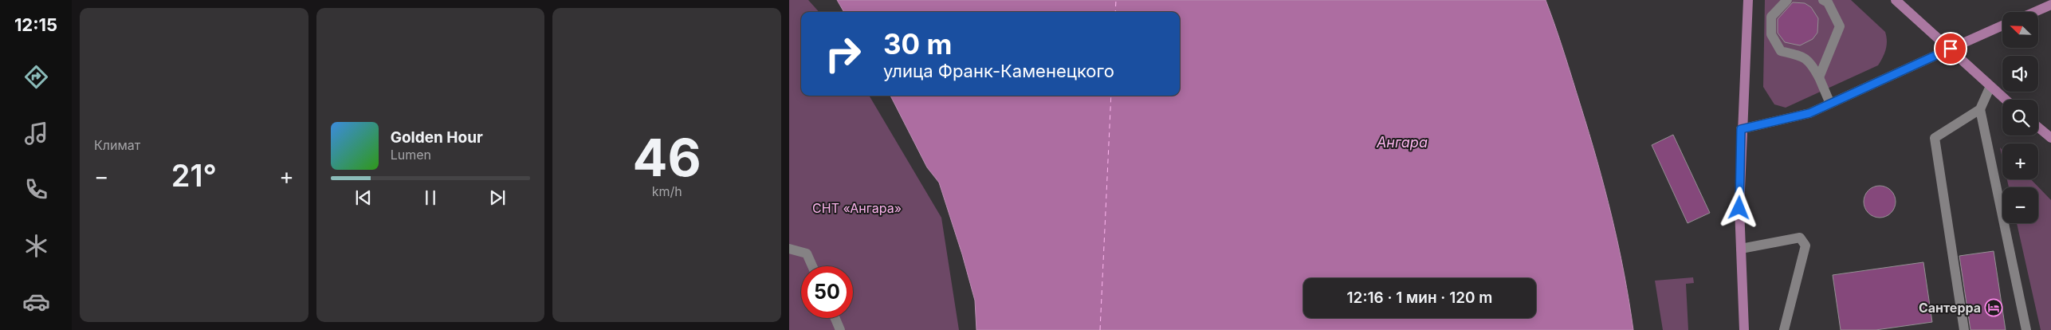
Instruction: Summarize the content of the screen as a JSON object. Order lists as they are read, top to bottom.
{
  "water": ["Ангара"],
  "parks": ["СНТ «Ангара»"],
  "places": {
    "hotel": ["Сантерра"]
  },
  "north": "top left",
  "page": {
    "tabs": "12:15",
    "tile": [
      "Климат",
      ["46", "km/h"]
    ],
    "map_buttons": ["+", "−"],
    "turn": ["30 m", "улица Франк-Каменецкого"],
    "song": ["Golden Hour", "Lumen"],
    "heat": ["−", "21°", "+"],
    "limit": "50",
    "trip": "12:16 · 1 мин · 120 m"
  }
}
